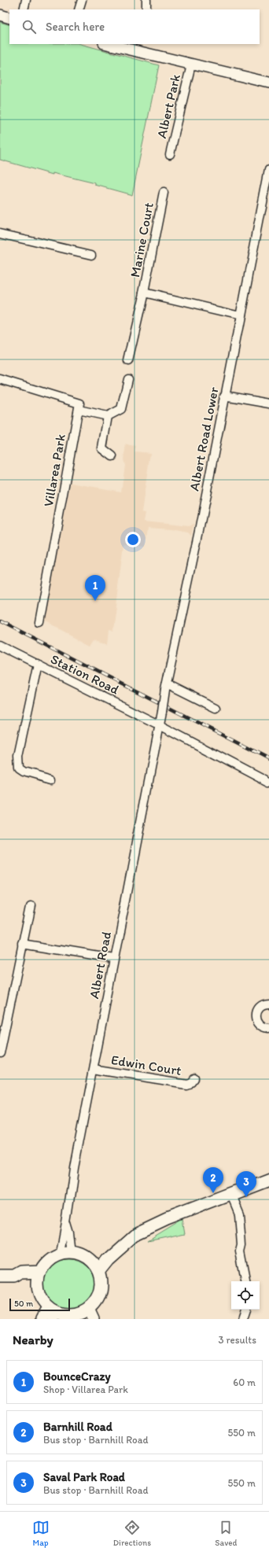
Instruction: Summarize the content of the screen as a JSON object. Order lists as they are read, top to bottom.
{
  "streets": {
    "street": [
      "Albert Park",
      "Marine Court",
      "Albert Road Lower",
      "Villarea Park",
      "Station Road",
      "Albert Road",
      "Edwin Court"
    ]
  },
  "crossings": [
    ["Marine Court", "Albert Road Lower"],
    ["Albert Road Lower", "Albert Road"],
    ["Station Road", "Albert Road"],
    ["Albert Road", "Edwin Court"]
  ],
  "scale_bar": "50 m",
  "page": {
    "search": "Search here",
    "pins": ["1", "2", "3"],
    "scale": "50 m",
    "heading": ["Nearby", "3 results"],
    "list": [
      {
        "mark": "1",
        "name": "BounceCrazy",
        "note": "Shop · Villarea Park",
        "value": "60 m"
      },
      {
        "mark": "2",
        "name": "Barnhill Road",
        "note": "Bus stop · Barnhill Road",
        "value": "550 m"
      },
      {
        "mark": "3",
        "name": "Saval Park Road",
        "note": "Bus stop · Barnhill Road",
        "value": "550 m"
      }
    ],
    "nav": ["Map", "Directions", "Saved"]
  }
}
